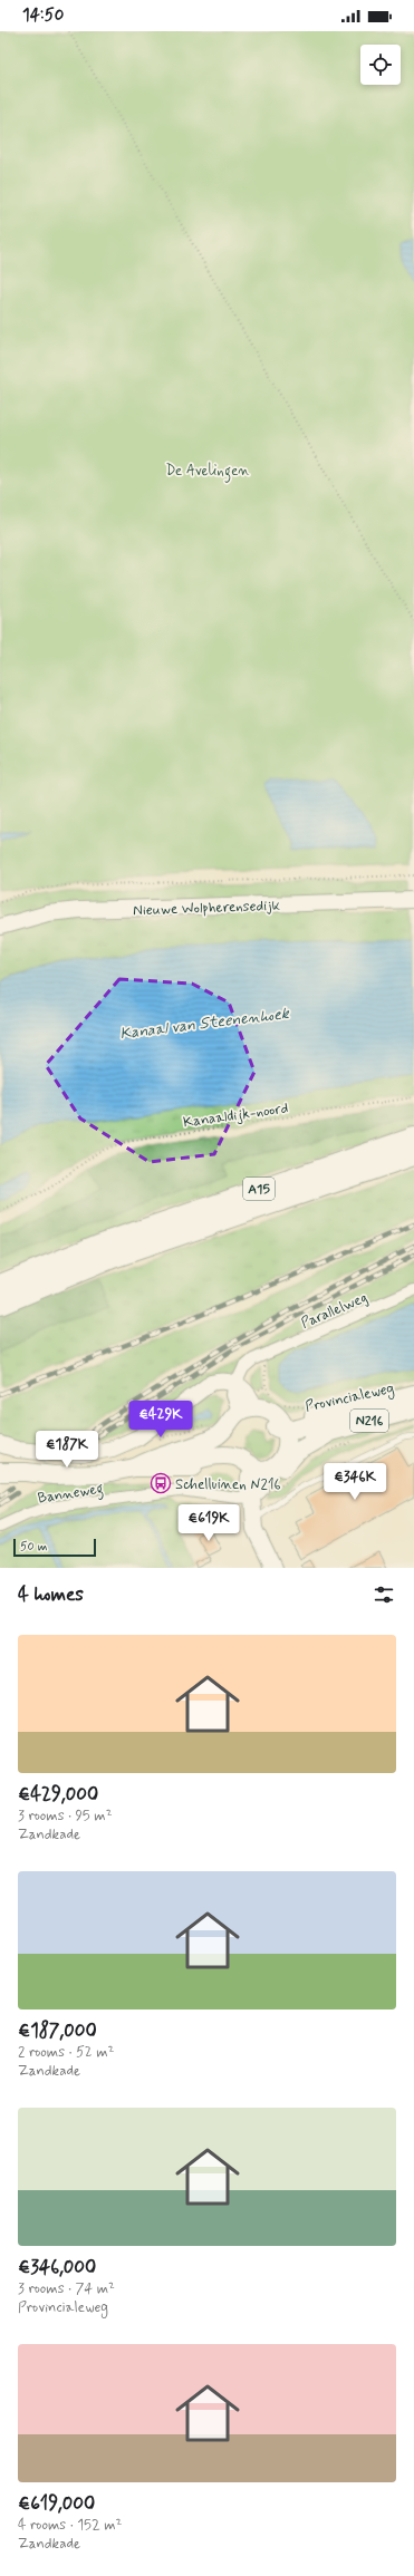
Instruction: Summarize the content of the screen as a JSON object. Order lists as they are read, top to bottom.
{
  "streets": {
    "highway": ["A15"],
    "main road": ["Provincialeweg", "N216"],
    "street": ["Nieuwe Wolpherensedijk", "Parallelweg", "Banneweg"],
    "path": ["Kanaaldijk-noord"]
  },
  "crossings": [
    ["Provincialeweg", "N216"]
  ],
  "water": ["Kanaal van Steenenhoek"],
  "parks": ["De Avelingen"],
  "places": {
    "bus stop": ["Schelluinen N216"]
  },
  "scale_bar": "50 m",
  "page": {
    "status": "14:50",
    "price": [
      "€429K",
      "€187K",
      "€346K",
      "€619K"
    ],
    "scale": "50 m",
    "heading": "4 homes",
    "list": [
      {
        "name": "€429,000",
        "note": "3 rooms · 95 m² · Zandkade"
      },
      {
        "name": "€187,000",
        "note": "2 rooms · 52 m² · Zandkade"
      },
      {
        "name": "€346,000",
        "note": "3 rooms · 74 m² · Provincialeweg"
      },
      {
        "name": "€619,000",
        "note": "4 rooms · 152 m² · Zandkade"
      }
    ]
  }
}
